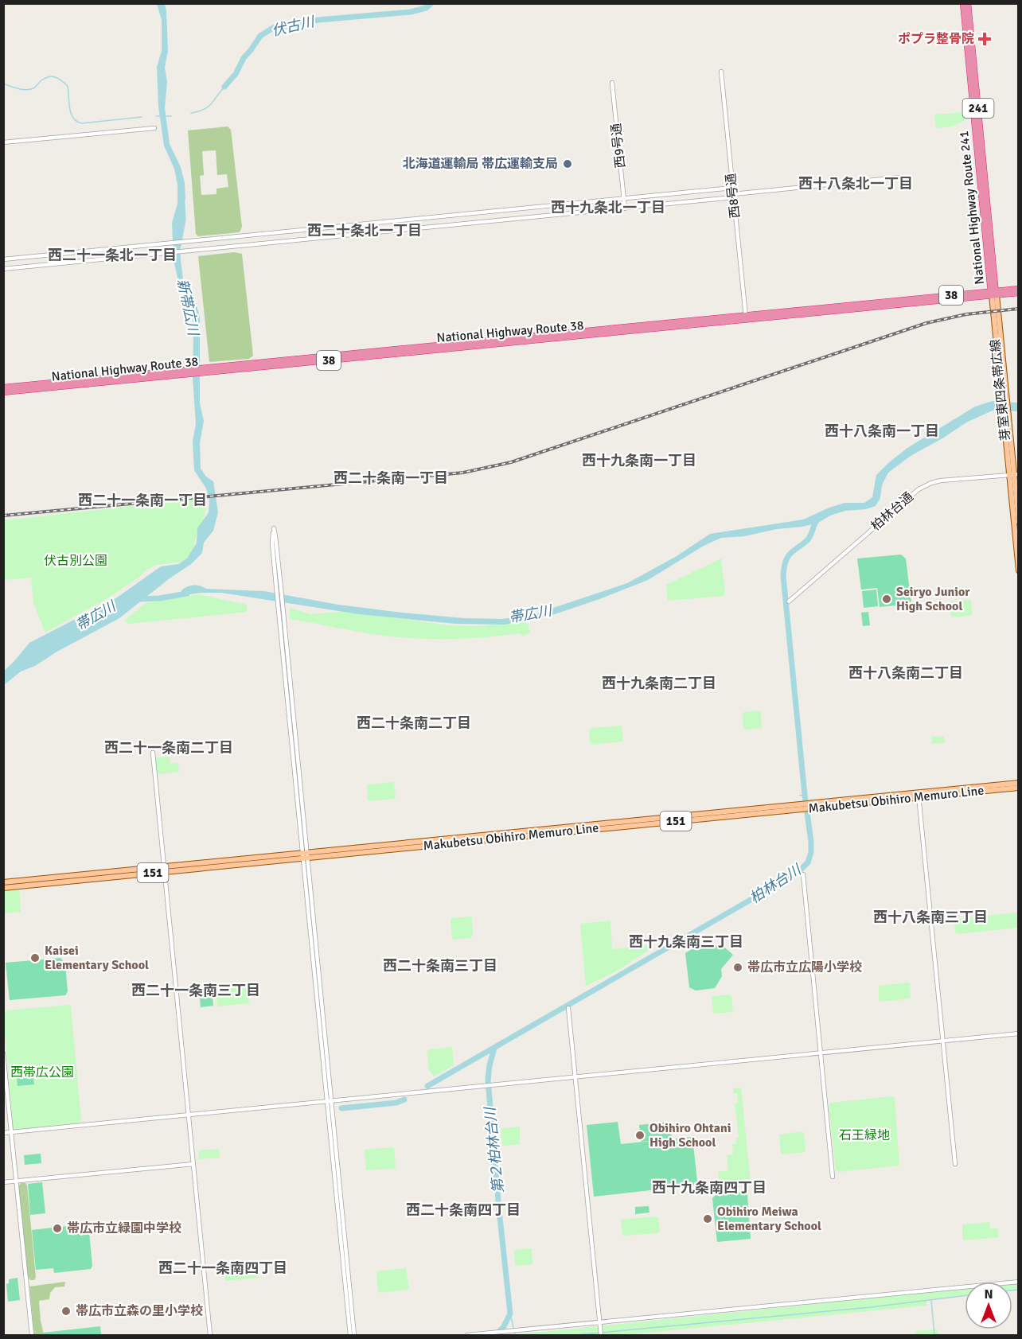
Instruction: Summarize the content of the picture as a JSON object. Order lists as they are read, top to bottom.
{
  "streets": {
    "highway": [
      "241",
      "National Highway Route 241",
      "38",
      "National Highway Route 38"
    ],
    "main road": ["芽室東四条帯広線", "Makubetsu Obihiro Memuro Line", "151"],
    "street": ["西9号通", "西8号通", "柏林台通"]
  },
  "crossings": [
    ["241", "National Highway Route 241"],
    ["241", "National Highway Route 38"],
    ["241", "芽室東四条帯広線"],
    ["西8号通", "National Highway Route 38"],
    ["National Highway Route 241", "National Highway Route 38"],
    ["National Highway Route 241", "芽室東四条帯広線"],
    ["National Highway Route 38", "芽室東四条帯広線"],
    ["芽室東四条帯広線", "柏林台通"]
  ],
  "districts": [
    "西十八条北一丁目",
    "西十九条北一丁目",
    "西二十条北一丁目",
    "西二十一条北一丁目",
    "西十八条南一丁目",
    "西十九条南一丁目",
    "西二十条南一丁目",
    "西二十一条南一丁目",
    "西十八条南二丁目",
    "西十九条南二丁目",
    "西二十条南二丁目",
    "西二十一条南二丁目",
    "西十八条南三丁目",
    "西十九条南三丁目",
    "西二十条南三丁目",
    "西二十一条南三丁目",
    "西十九条南四丁目",
    "西二十条南四丁目",
    "西二十一条南四丁目"
  ],
  "water": [
    "伏古川",
    "新帯広川",
    "帯広川",
    "柏林台川",
    "第２柏林台川"
  ],
  "parks": ["伏古別公園", "西帯広公園", "石王緑地"],
  "places": {
    "health": ["ポプラ整骨院"],
    "other": [
      "北海道運輸局 帯広運輸支局",
      "Seiryo Junior High School",
      "Kaisei Elementary School",
      "帯広市立広陽小学校",
      "Obihiro Ohtani High School",
      "Obihiro Meiwa Elementary School",
      "帯広市立緑園中学校",
      "帯広市立森の里小学校"
    ]
  },
  "north": "top"
}
